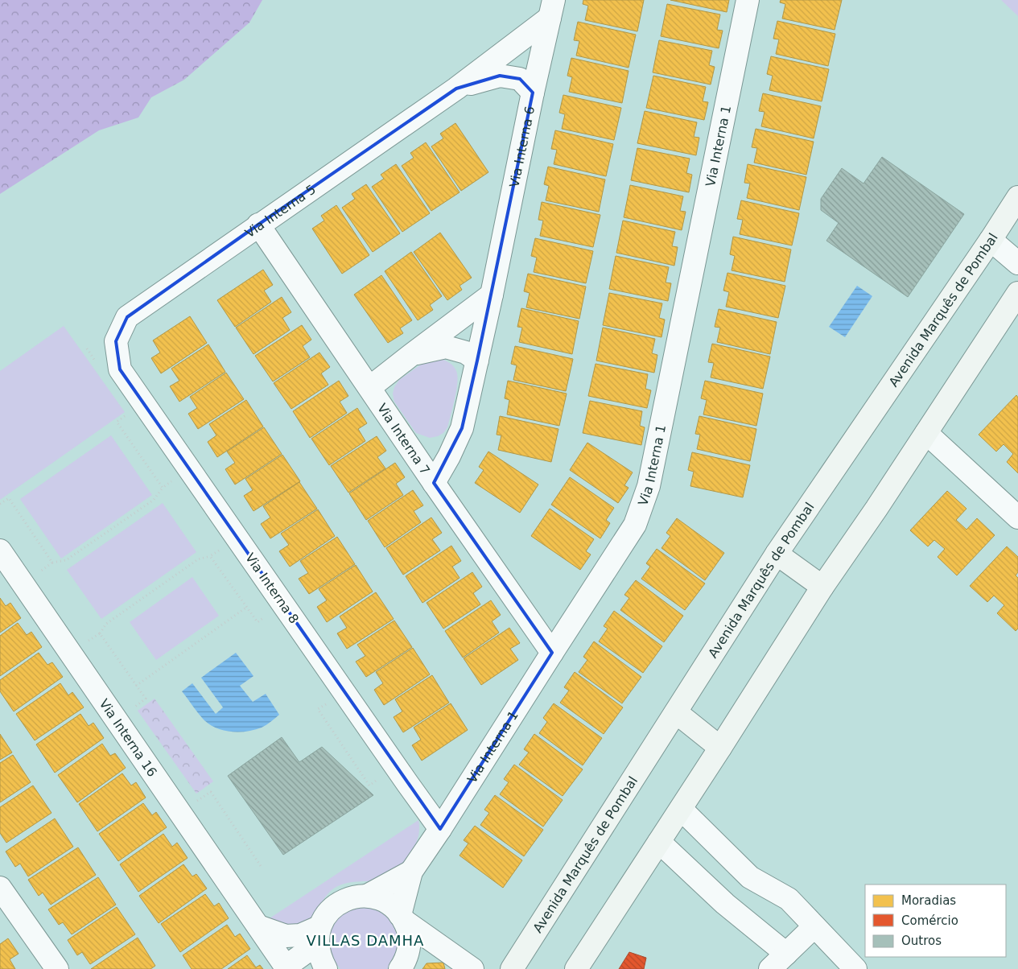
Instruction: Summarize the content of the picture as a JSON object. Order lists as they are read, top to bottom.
{
  "streets": {
    "main road": ["Avenida Marquês de Pombal"],
    "street": [
      "Via Interna 1",
      "Via Interna 6",
      "Via Interna 5",
      "Via Interna 7",
      "Via Interna 8",
      "Via Interna 16"
    ]
  },
  "crossings": [
    ["Via Interna 1", "Via Interna 7"],
    ["Via Interna 1", "Via Interna 8"],
    ["Via Interna 6", "Via Interna 5"],
    ["Via Interna 6", "Via Interna 7"],
    ["Via Interna 5", "Via Interna 7"],
    ["Via Interna 5", "Via Interna 8"]
  ],
  "districts": ["VILLAS DAMHA"],
  "legend": ["Moradias", "Comércio", "Outros"]
}
